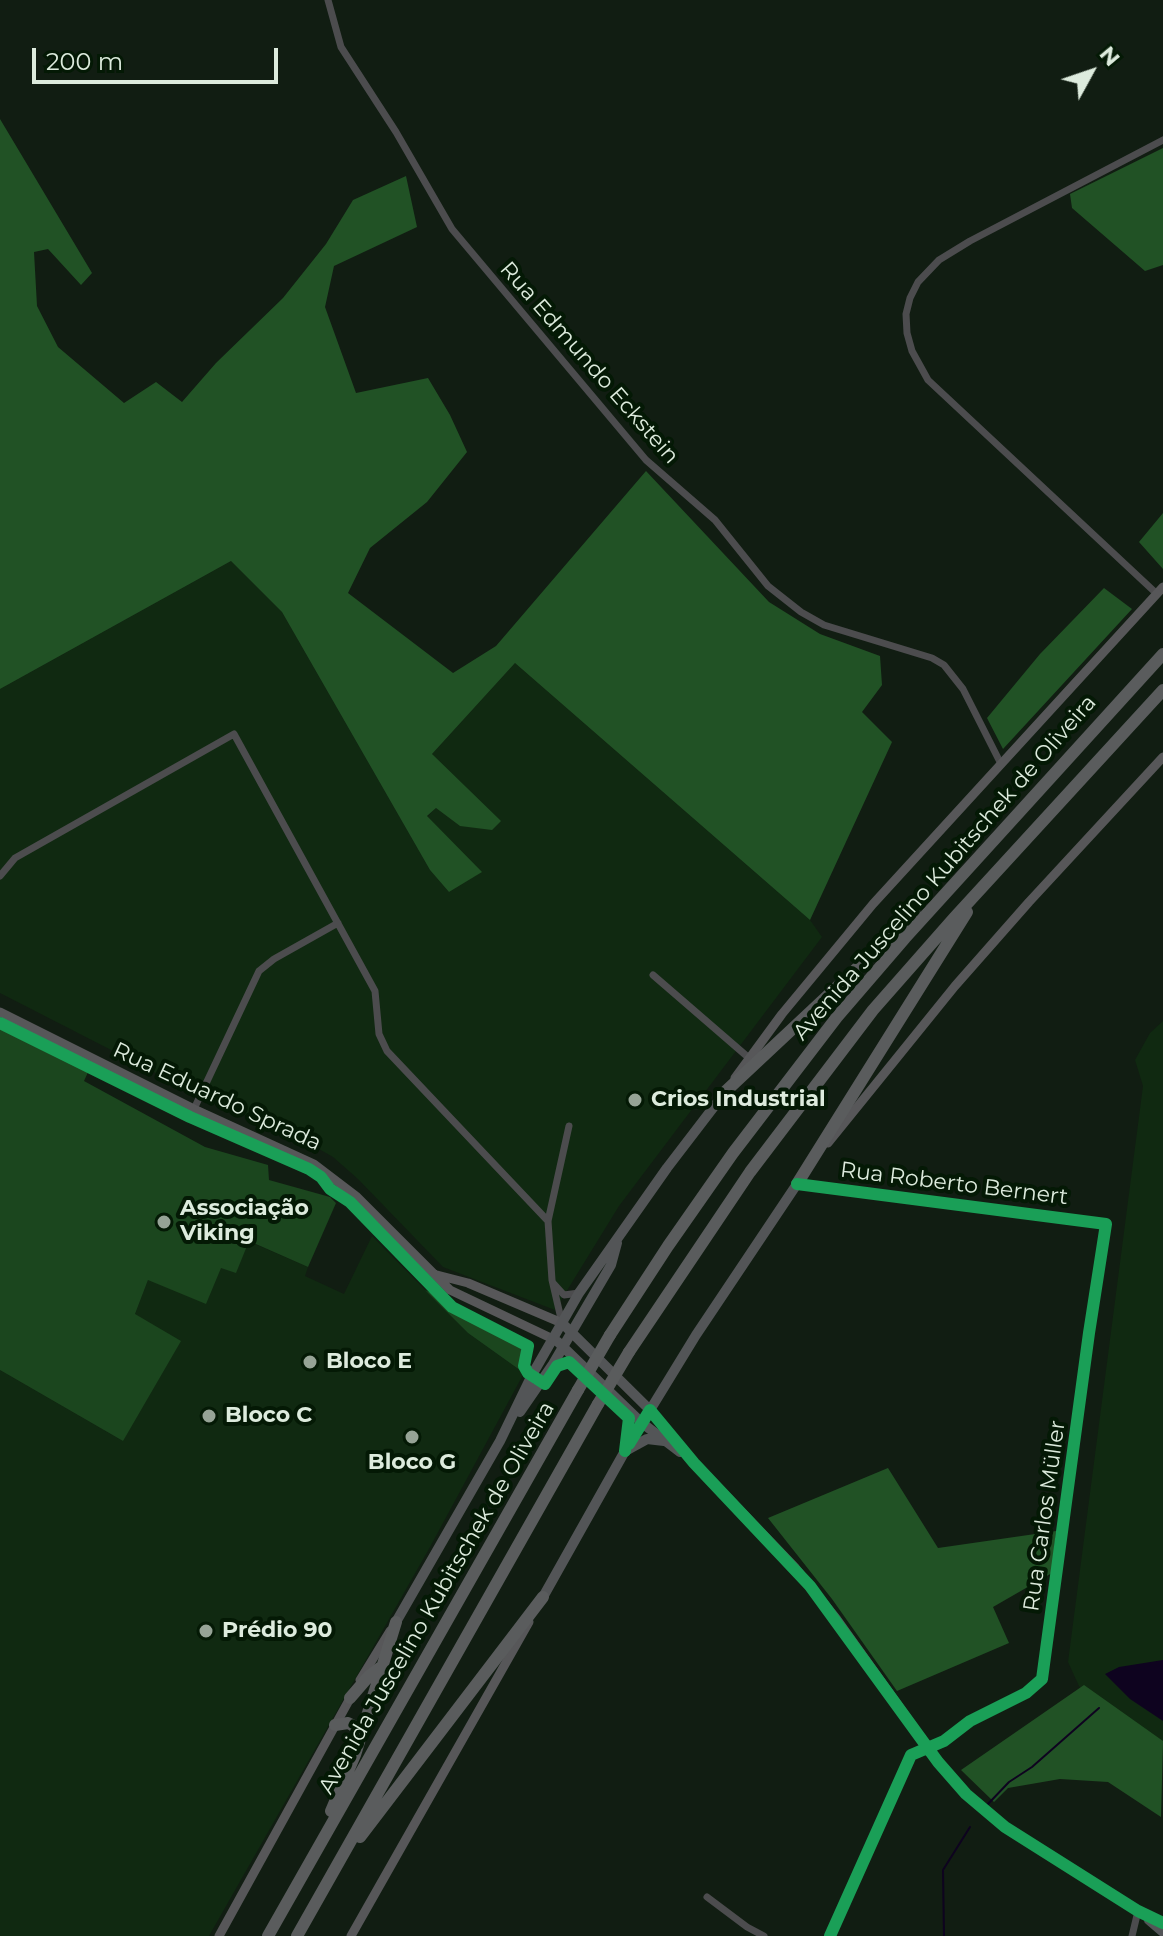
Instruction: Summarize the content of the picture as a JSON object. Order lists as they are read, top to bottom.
{
  "streets": {
    "highway": ["Avenida Juscelino Kubitschek de Oliveira"],
    "main road": ["Rua Eduardo Sprada"],
    "street": ["Rua Edmundo Eckstein", "Rua Roberto Bernert", "Rua Carlos Müller"]
  },
  "crossings": [
    ["Rua Eduardo Sprada", "Rua Carlos Müller"],
    ["Rua Roberto Bernert", "Rua Carlos Müller"]
  ],
  "places": [
    "Crios Industrial",
    "Associação Viking",
    "Bloco E",
    "Bloco C",
    "Bloco G",
    "Prédio 90"
  ],
  "scale_bar": "200 m",
  "north": "top right"
}
